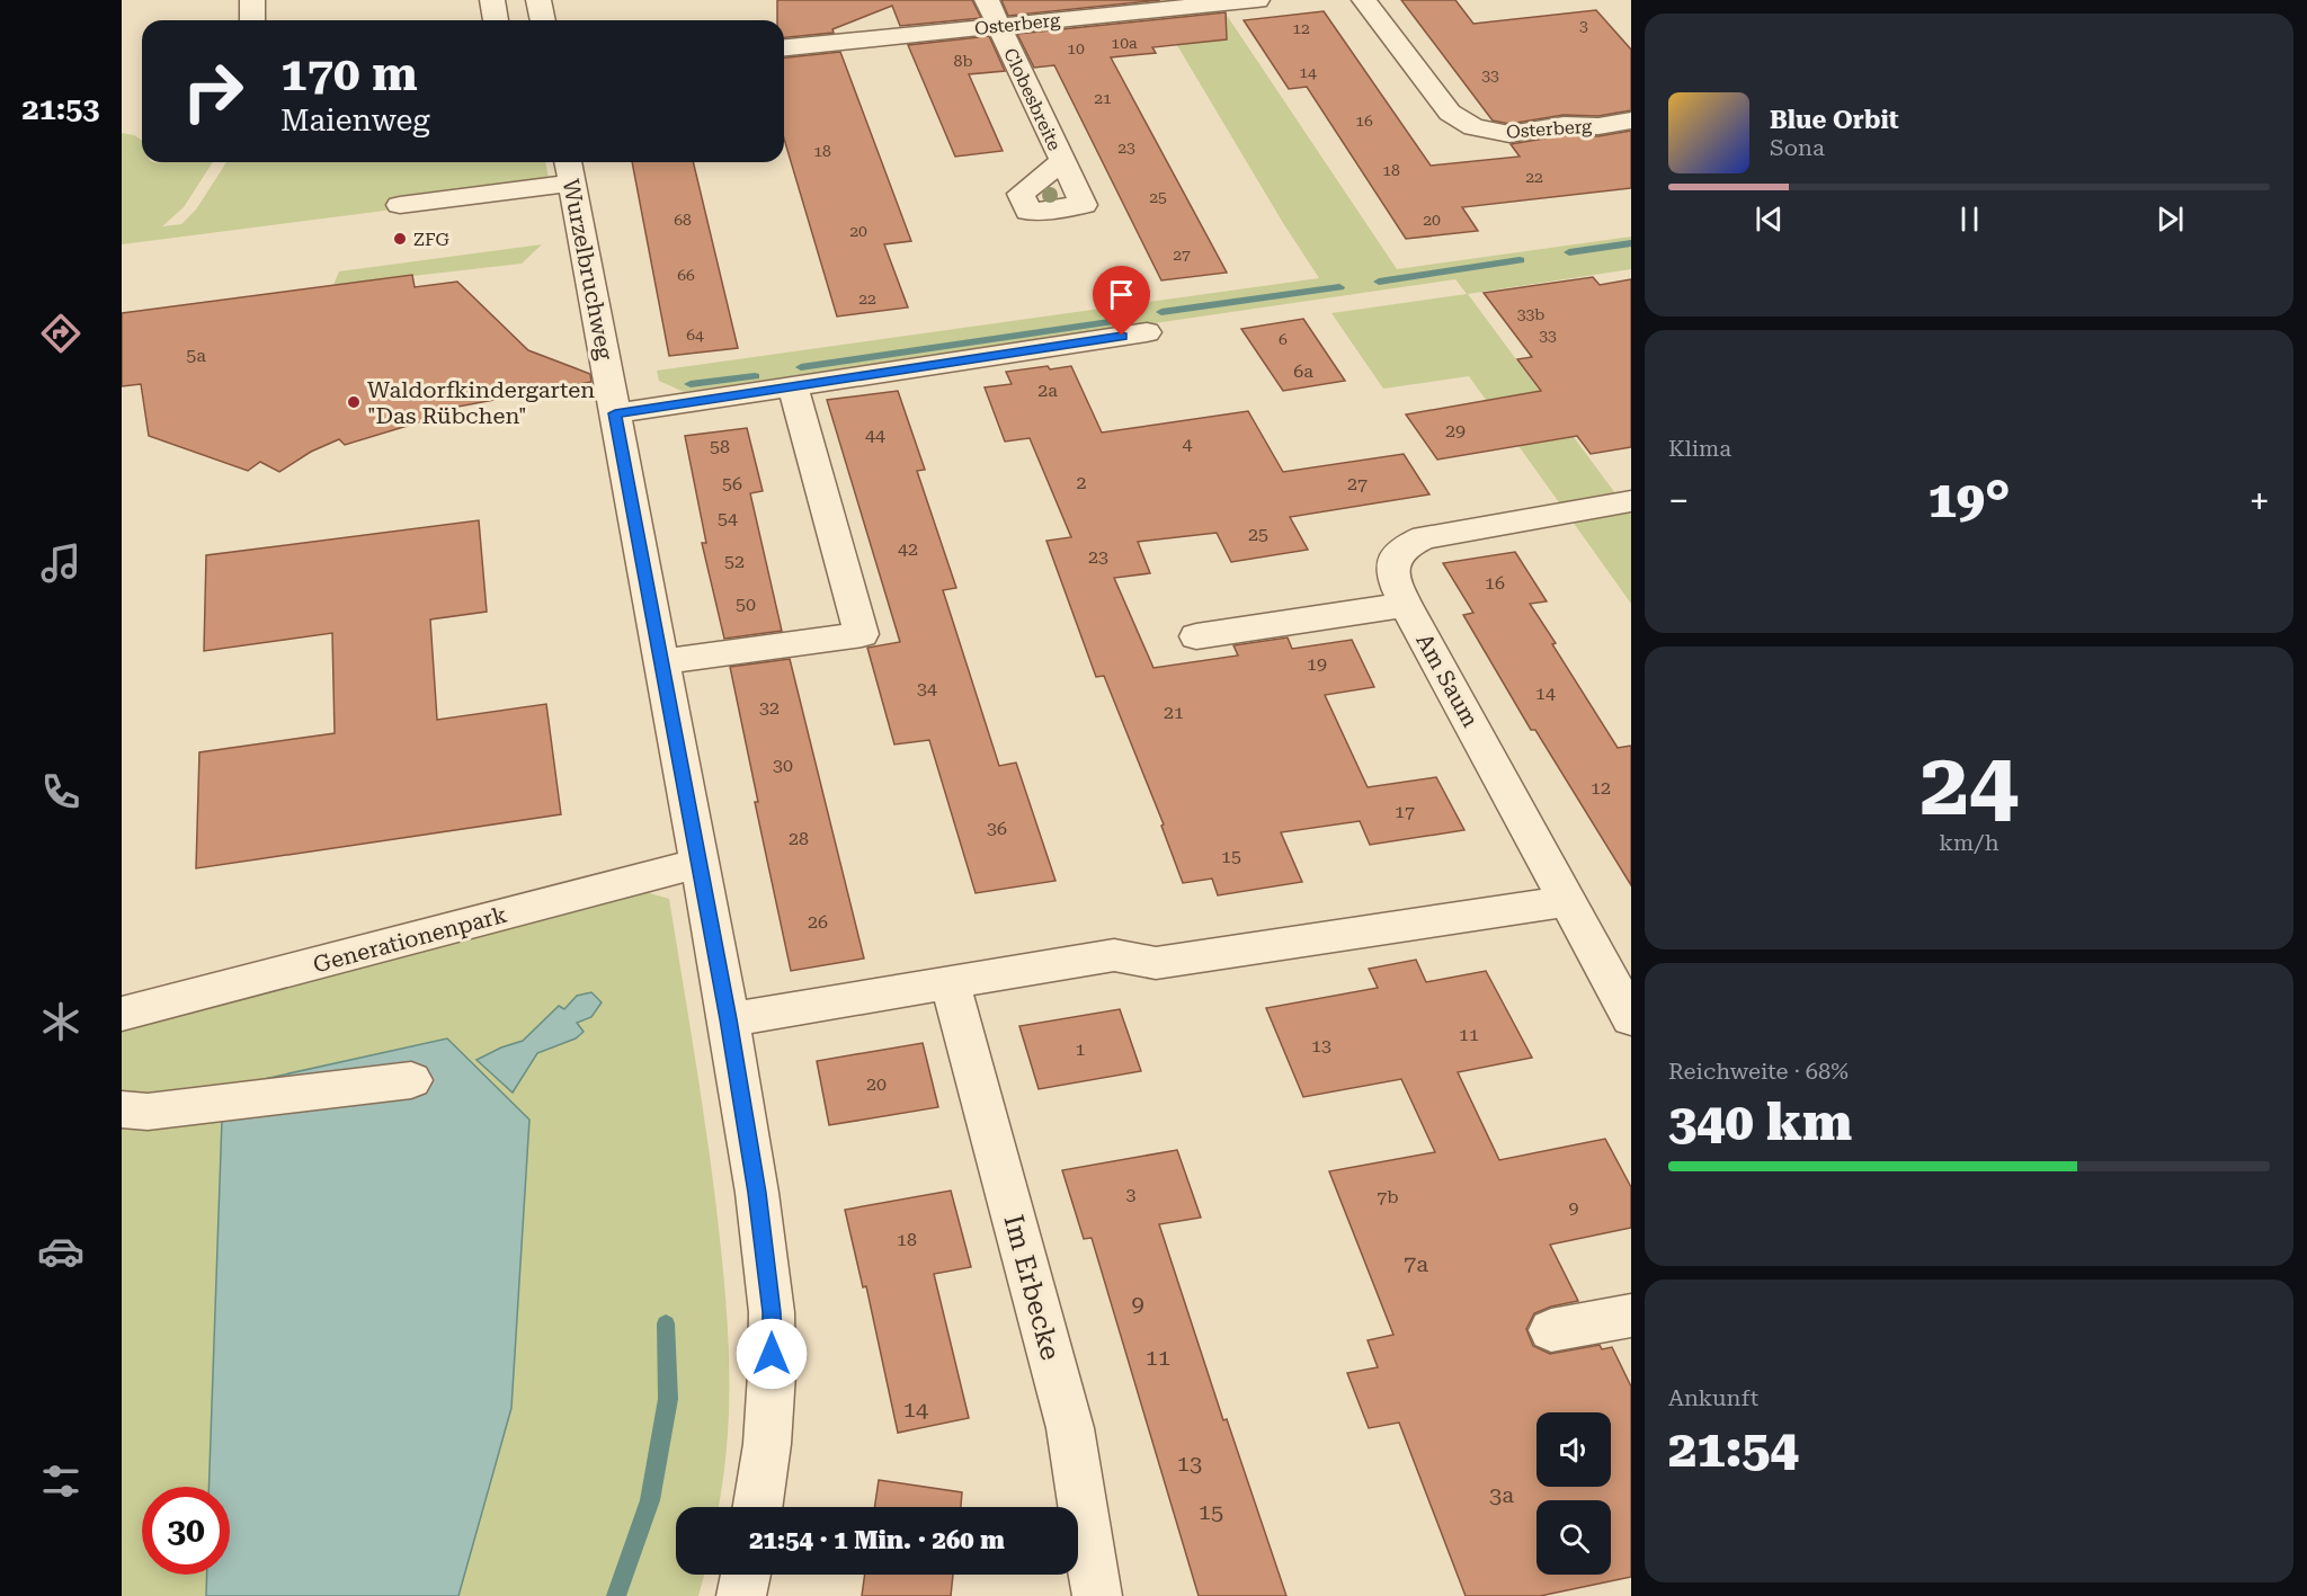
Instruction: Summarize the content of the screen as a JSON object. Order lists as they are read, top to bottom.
{
  "streets": {
    "street": [
      "Osterberg",
      "Clobesbreite",
      "Wurzelbruchweg",
      "Am Saum",
      "Generationenpark",
      "Im Erbecke"
    ]
  },
  "crossings": [
    ["Osterberg", "Clobesbreite"],
    ["Wurzelbruchweg", "Generationenpark"]
  ],
  "places": ["ZFG", "Waldorfkindergarten \"Das Rübchen\""],
  "house_numbers": [
    "3",
    "12",
    "10a",
    "10",
    "8b",
    "14",
    "33",
    "21",
    "16",
    "23",
    "18",
    "18",
    "22",
    "25",
    "68",
    "20",
    "20",
    "27",
    "66",
    "22",
    "33b",
    "64",
    "33",
    "6",
    "5a",
    "6a",
    "2a",
    "29",
    "44",
    "4",
    "58",
    "2",
    "56",
    "27",
    "54",
    "25",
    "42",
    "23",
    "52",
    "16",
    "50",
    "19",
    "34",
    "14",
    "32",
    "21",
    "30",
    "12",
    "17",
    "36",
    "28",
    "15",
    "26",
    "11",
    "13",
    "1",
    "20",
    "3",
    "7b",
    "9",
    "18",
    "7a",
    "9",
    "11",
    "14",
    "13",
    "3a",
    "15"
  ],
  "page": {
    "tabs": "21:53",
    "turn": ["170 m", "Maienweg"],
    "song": ["Blue Orbit", "Sona"],
    "tile": [
      "Klima",
      ["24", "km/h"],
      ["Reichweite · 68%", "340 km"],
      ["Ankunft", "21:54"]
    ],
    "heat": ["−", "19°", "+"],
    "limit": "30",
    "trip": "21:54 · 1 Min. · 260 m"
  }
}
